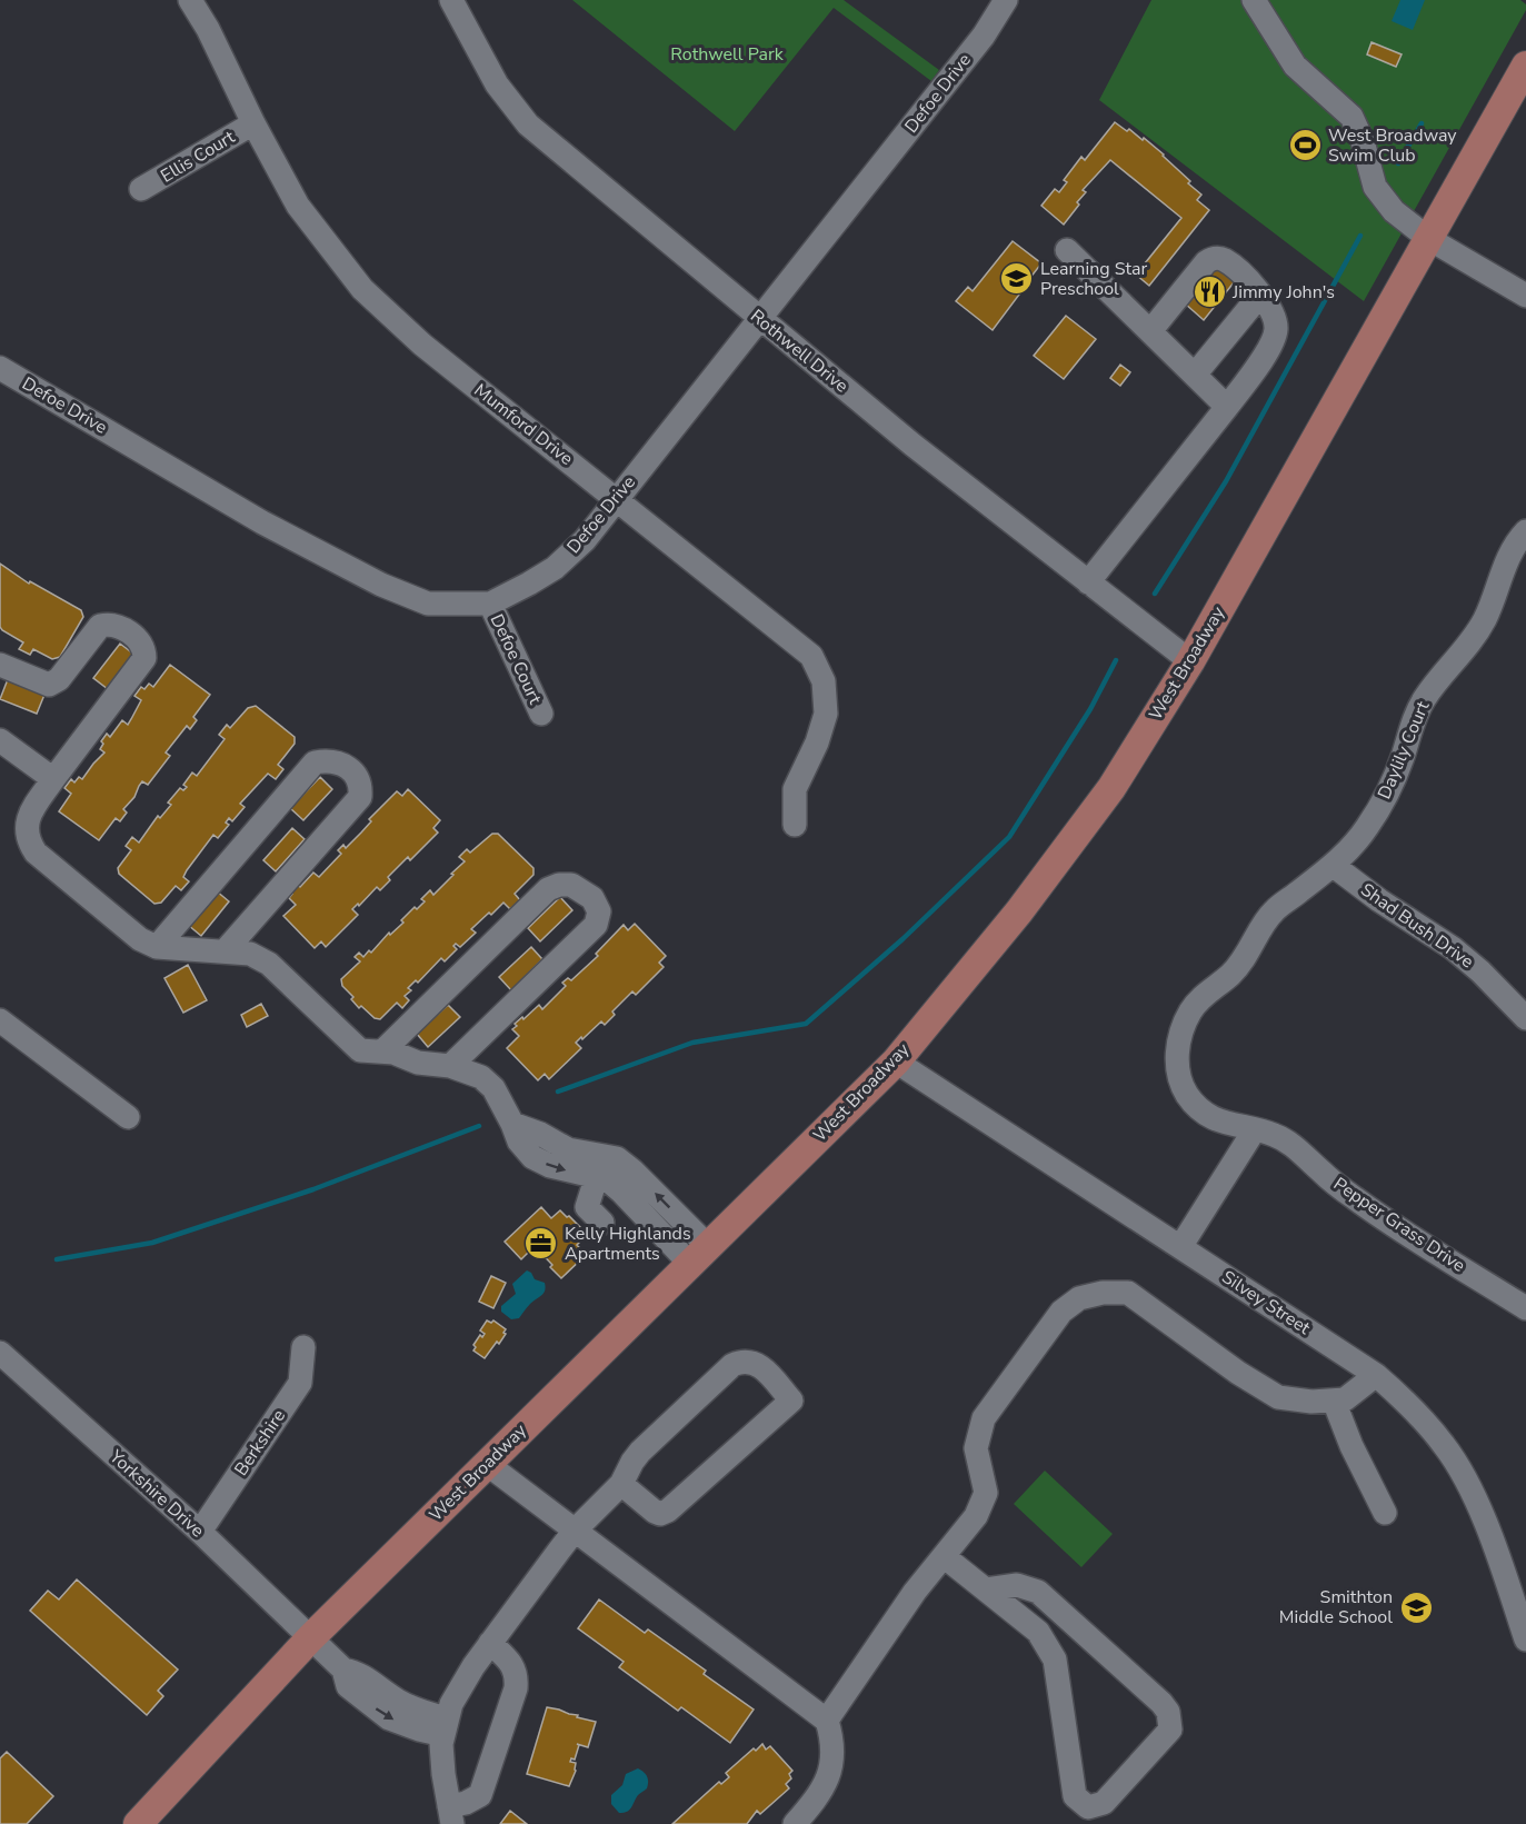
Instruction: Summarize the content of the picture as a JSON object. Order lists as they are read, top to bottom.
{
  "streets": {
    "main road": ["West Broadway"],
    "street": [
      "Defoe Drive",
      "Ellis Court",
      "Rothwell Drive",
      "Mumford Drive",
      "Defoe Court",
      "Daylily Court",
      "Shad Bush Drive",
      "Pepper Grass Drive",
      "Silvey Street",
      "Berkshire",
      "Yorkshire Drive"
    ]
  },
  "crossings": [
    ["Defoe Drive", "Rothwell Drive"],
    ["Defoe Drive", "Mumford Drive"],
    ["Defoe Drive", "Defoe Court"],
    ["Ellis Court", "Mumford Drive"],
    ["Rothwell Drive", "West Broadway"],
    ["West Broadway", "Silvey Street"],
    ["West Broadway", "Yorkshire Drive"],
    ["Daylily Court", "Shad Bush Drive"],
    ["Daylily Court", "Pepper Grass Drive"],
    ["Berkshire", "Yorkshire Drive"]
  ],
  "parks": ["Rothwell Park"],
  "places": {
    "sports": ["West Broadway Swim Club"],
    "school or university": ["Learning Star Preschool", "Smithton Middle School"],
    "restaurant": ["Jimmy John's"],
    "office": ["Kelly Highlands Apartments"]
  }
}
